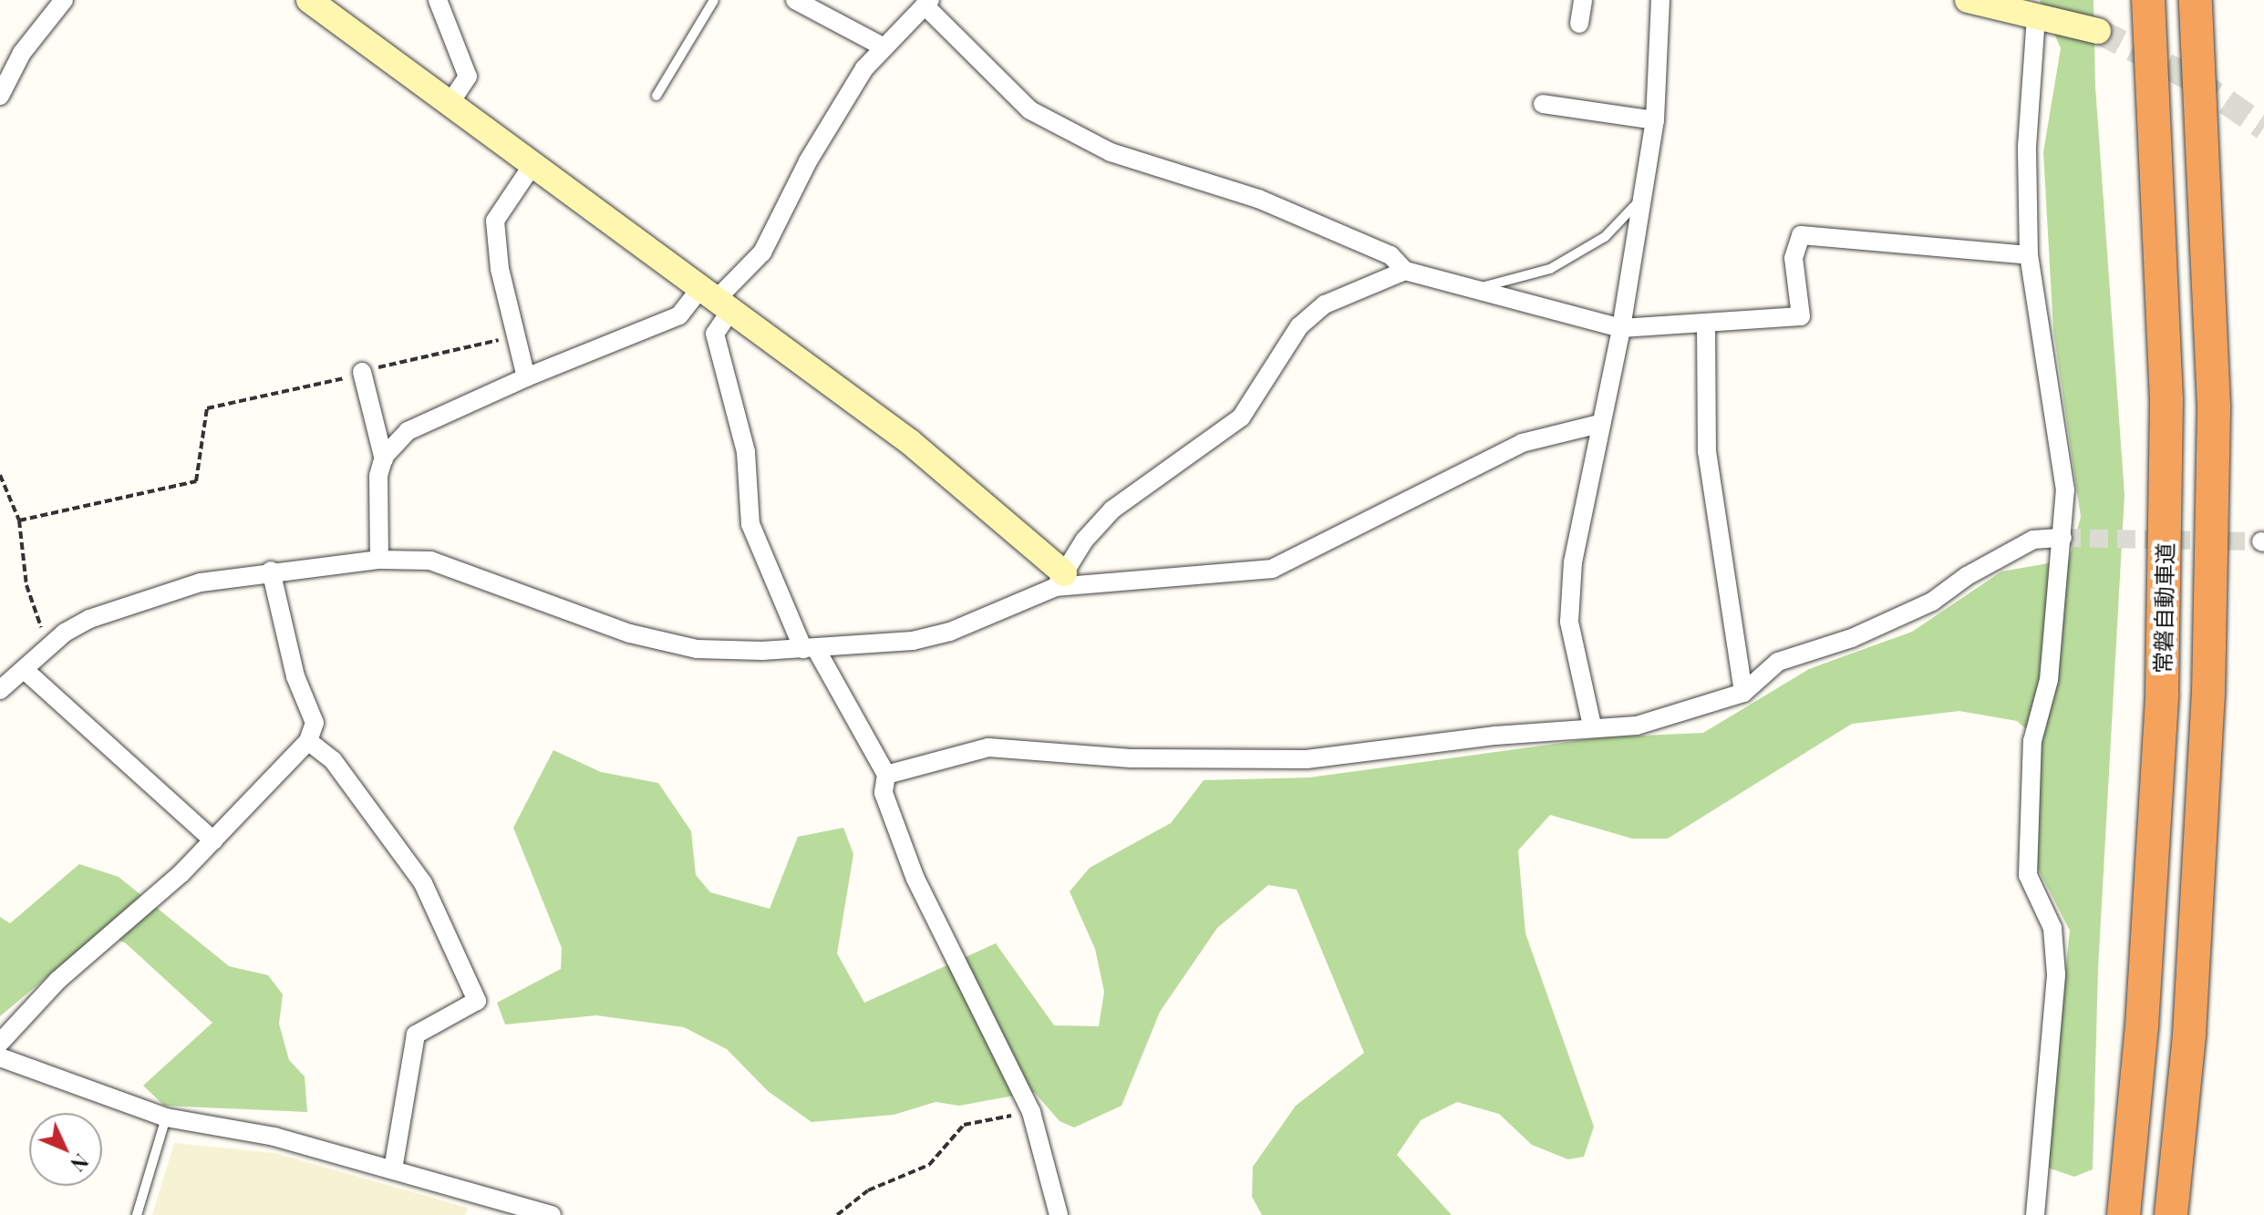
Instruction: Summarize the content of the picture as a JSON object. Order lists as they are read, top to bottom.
{
  "streets": {
    "highway": ["常磐自動車道"]
  },
  "north": "bottom right"
}
